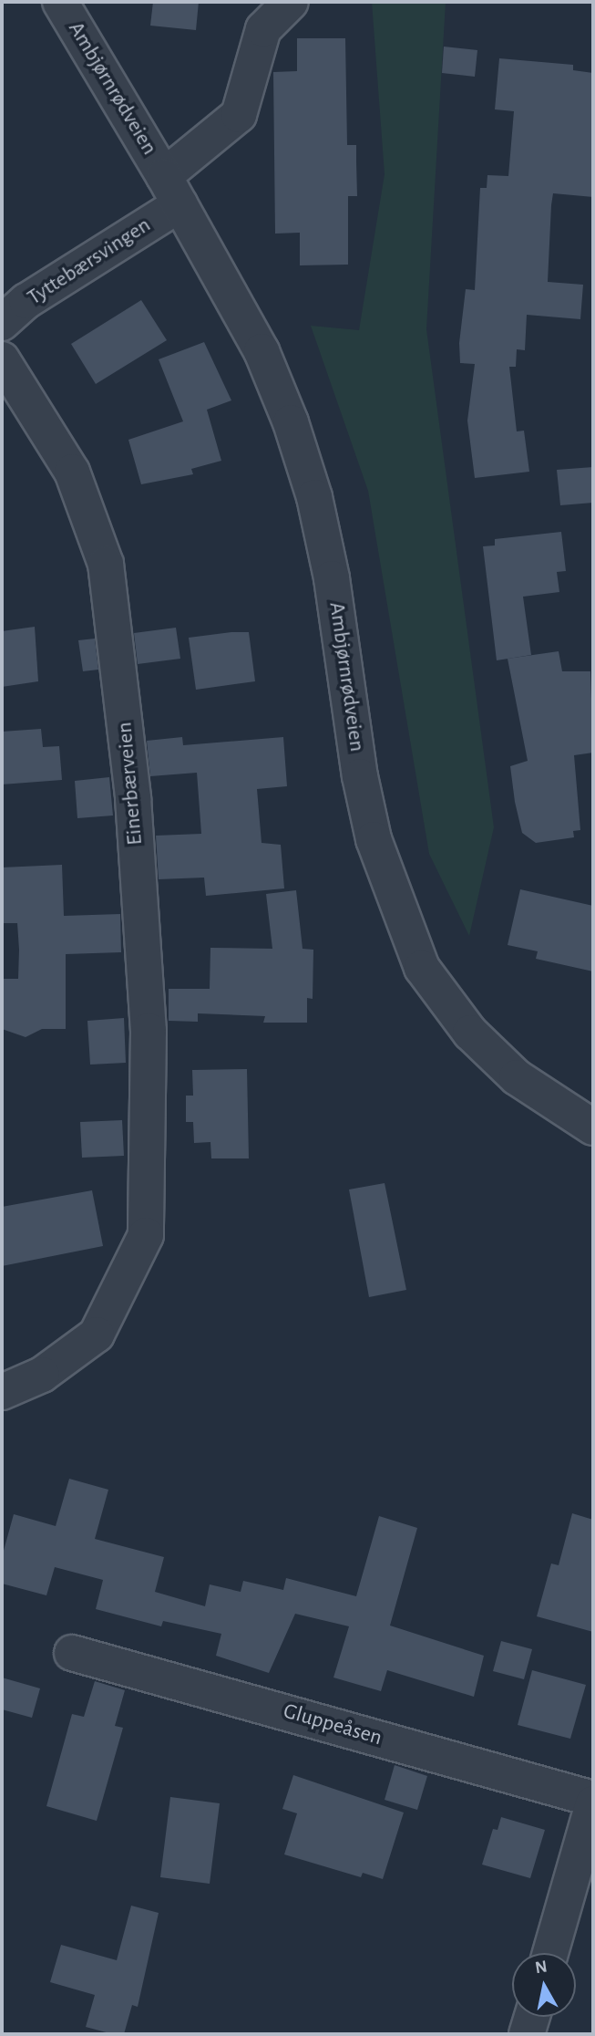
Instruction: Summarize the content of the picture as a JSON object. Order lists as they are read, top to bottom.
{
  "streets": {
    "street": [
      "Ambjørnrødveien",
      "Tyttebærsvingen",
      "Einerbærveien",
      "Gluppeåsen"
    ]
  },
  "crossings": [
    ["Ambjørnrødveien", "Tyttebærsvingen"]
  ],
  "north": "top"
}
